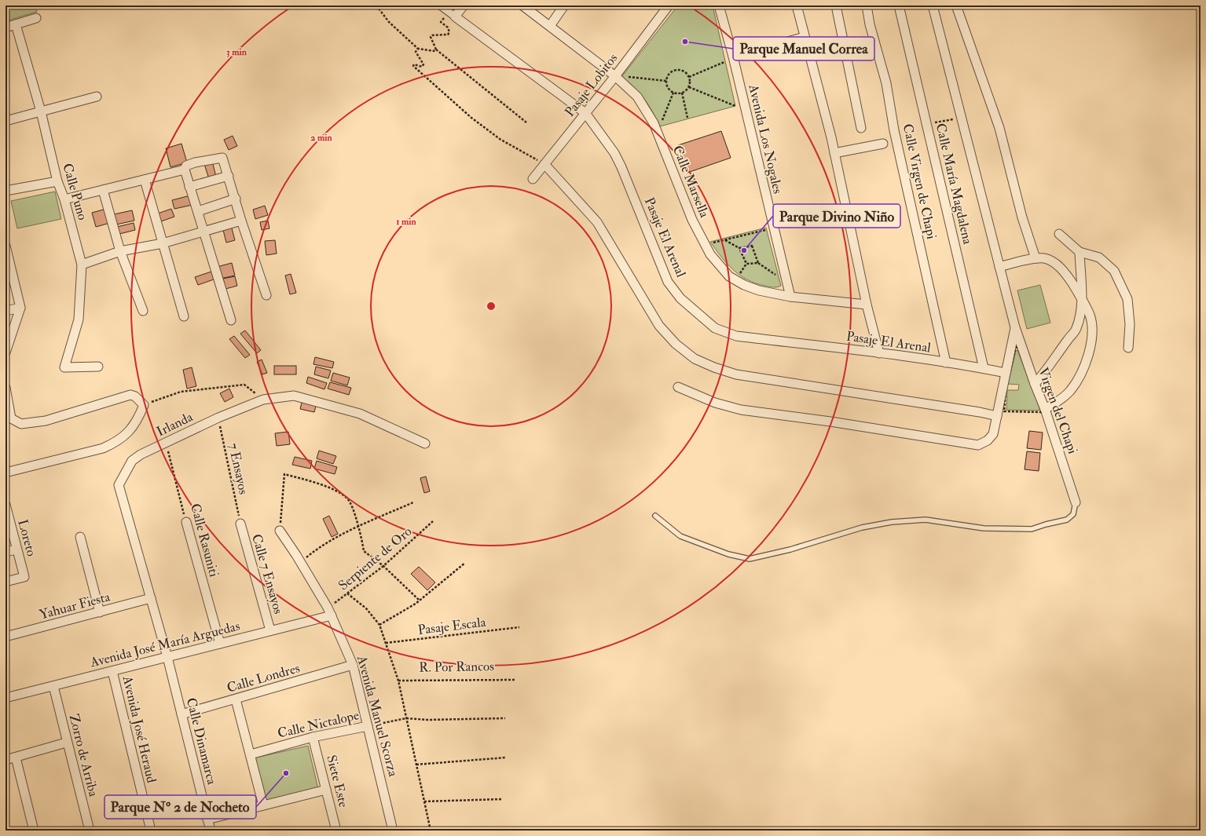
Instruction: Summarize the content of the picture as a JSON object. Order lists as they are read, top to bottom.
{
  "streets": {
    "street": [
      "Pasaje Lobitos",
      "Avenida Los Nogales",
      "Calle Marsella",
      "Calle Virgen de Chapi",
      "Calle María Magdalena",
      "Calle Puno",
      "Pasaje El Arenal",
      "Virgen del Chapi",
      "Irlanda",
      "Loreto",
      "Calle Rasuniti",
      "Calle 7 Ensayos",
      "Yahuar Fiesta",
      "Avenida José María Arguedas",
      "Calle Londres",
      "Avenida Manuel Scorza",
      "Calle Nictalope",
      "Avenida José Heraud",
      "Calle Dinamarca",
      "Zorro de Arriba",
      "Siete Este"
    ],
    "path": [
      "7 Ensayos",
      "Serpiente de Oro",
      "Pasaje Escala",
      "R. Por Rancos"
    ]
  },
  "crossings": [
    ["Pasaje Lobitos", "Calle Marsella"],
    ["Pasaje Lobitos", "Pasaje El Arenal"],
    ["Avenida Los Nogales", "Calle Marsella"],
    ["Calle Virgen de Chapi", "Pasaje El Arenal"],
    ["Calle María Magdalena", "Pasaje El Arenal"],
    ["Irlanda", "7 Ensayos"],
    ["Irlanda", "Calle Rasuniti"],
    ["Irlanda", "Yahuar Fiesta"],
    ["Irlanda", "Avenida José María Arguedas"],
    ["Irlanda", "Calle Dinamarca"],
    ["7 Ensayos", "Calle 7 Ensayos"],
    ["Calle Rasuniti", "Avenida José María Arguedas"],
    ["Serpiente de Oro", "Avenida Manuel Scorza"],
    ["Calle 7 Ensayos", "Avenida José María Arguedas"],
    ["Avenida José María Arguedas", "Avenida Manuel Scorza"],
    ["Avenida José María Arguedas", "Avenida José Heraud"],
    ["Avenida José María Arguedas", "Calle Dinamarca"],
    ["Avenida José María Arguedas", "Zorro de Arriba"],
    ["Calle Londres", "Avenida Manuel Scorza"],
    ["Calle Londres", "Calle Dinamarca"],
    ["Avenida Manuel Scorza", "Calle Nictalope"],
    ["Calle Nictalope", "Siete Este"]
  ],
  "places": ["Parque Manuel Correa", "Parque Divino Niño", "Parque Nº 2 de Nocheto"],
  "rings": ["3 min", "2 min", "1 min"]
}
